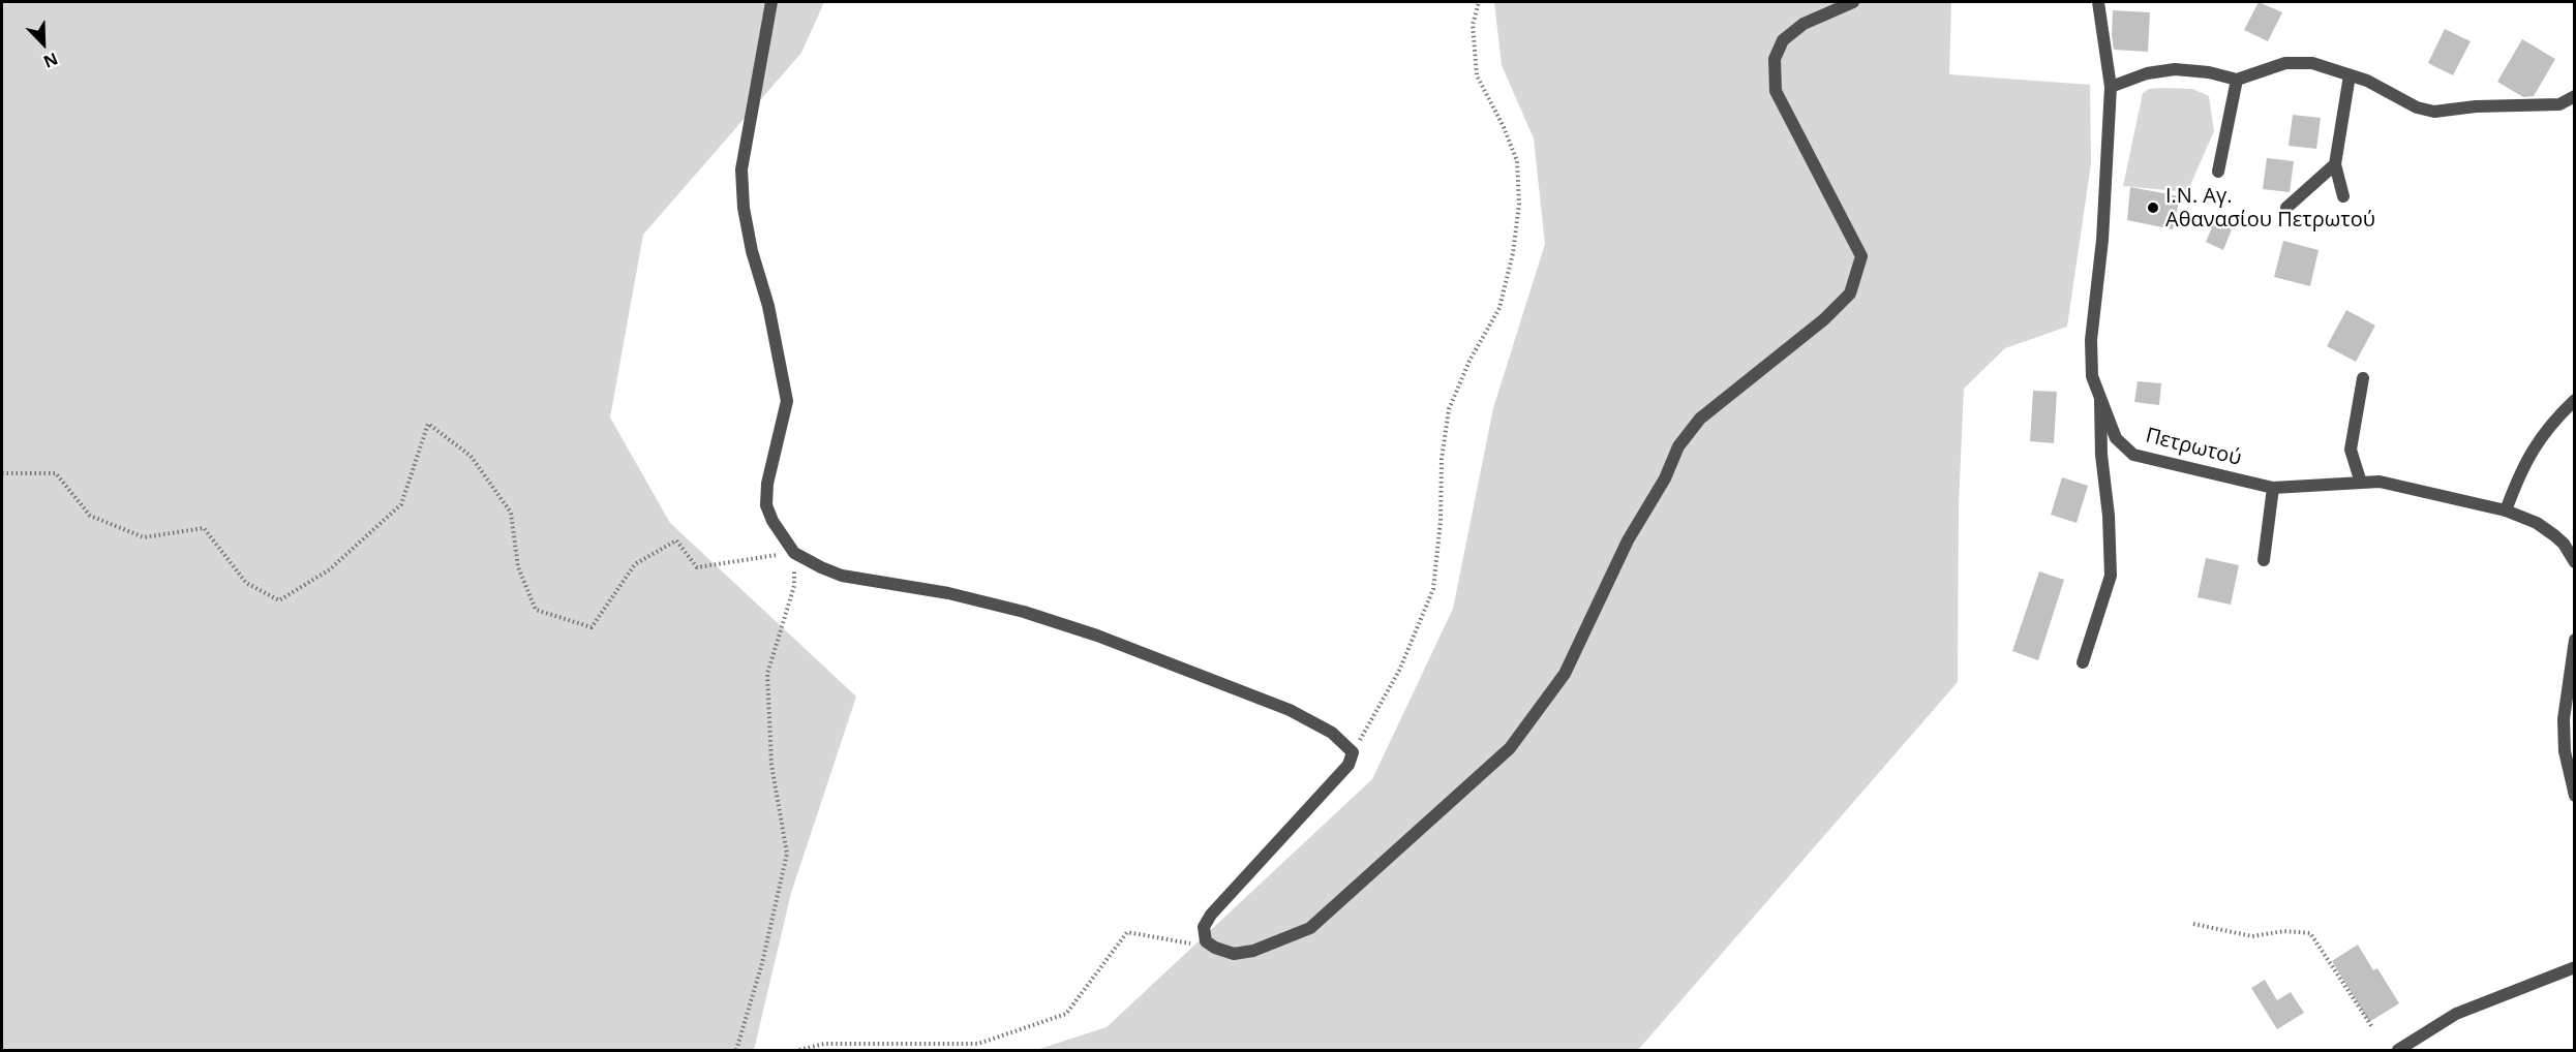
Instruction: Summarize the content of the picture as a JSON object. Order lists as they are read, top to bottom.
{
  "streets": {
    "street": ["Πετρωτού"]
  },
  "places": ["Ι.Ν. Αγ. Αθανασίου Πετρωτού"],
  "north": "bottom right"
}
